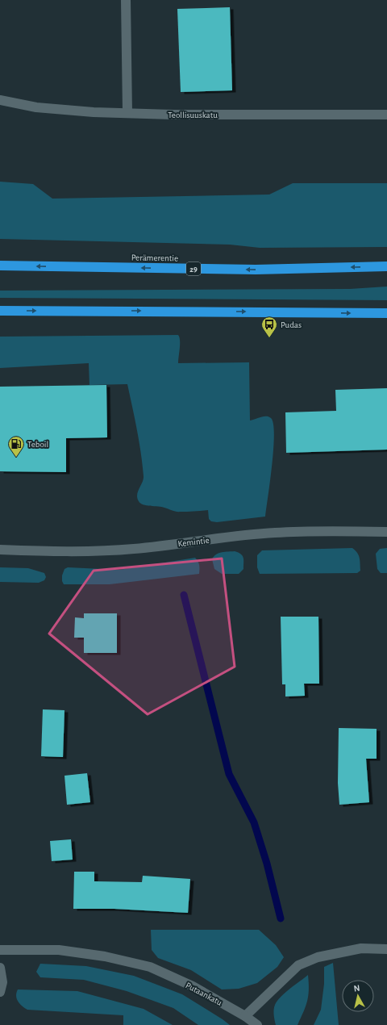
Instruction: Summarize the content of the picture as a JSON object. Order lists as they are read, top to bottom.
{
  "streets": {
    "highway": ["Perämerentie", "29"],
    "street": ["Teollisuuskatu", "Kemintie", "Putaankatu"]
  },
  "places": {
    "bus stop": ["Pudas"],
    "fuel station": ["Teboil"]
  },
  "north": "top"
}
